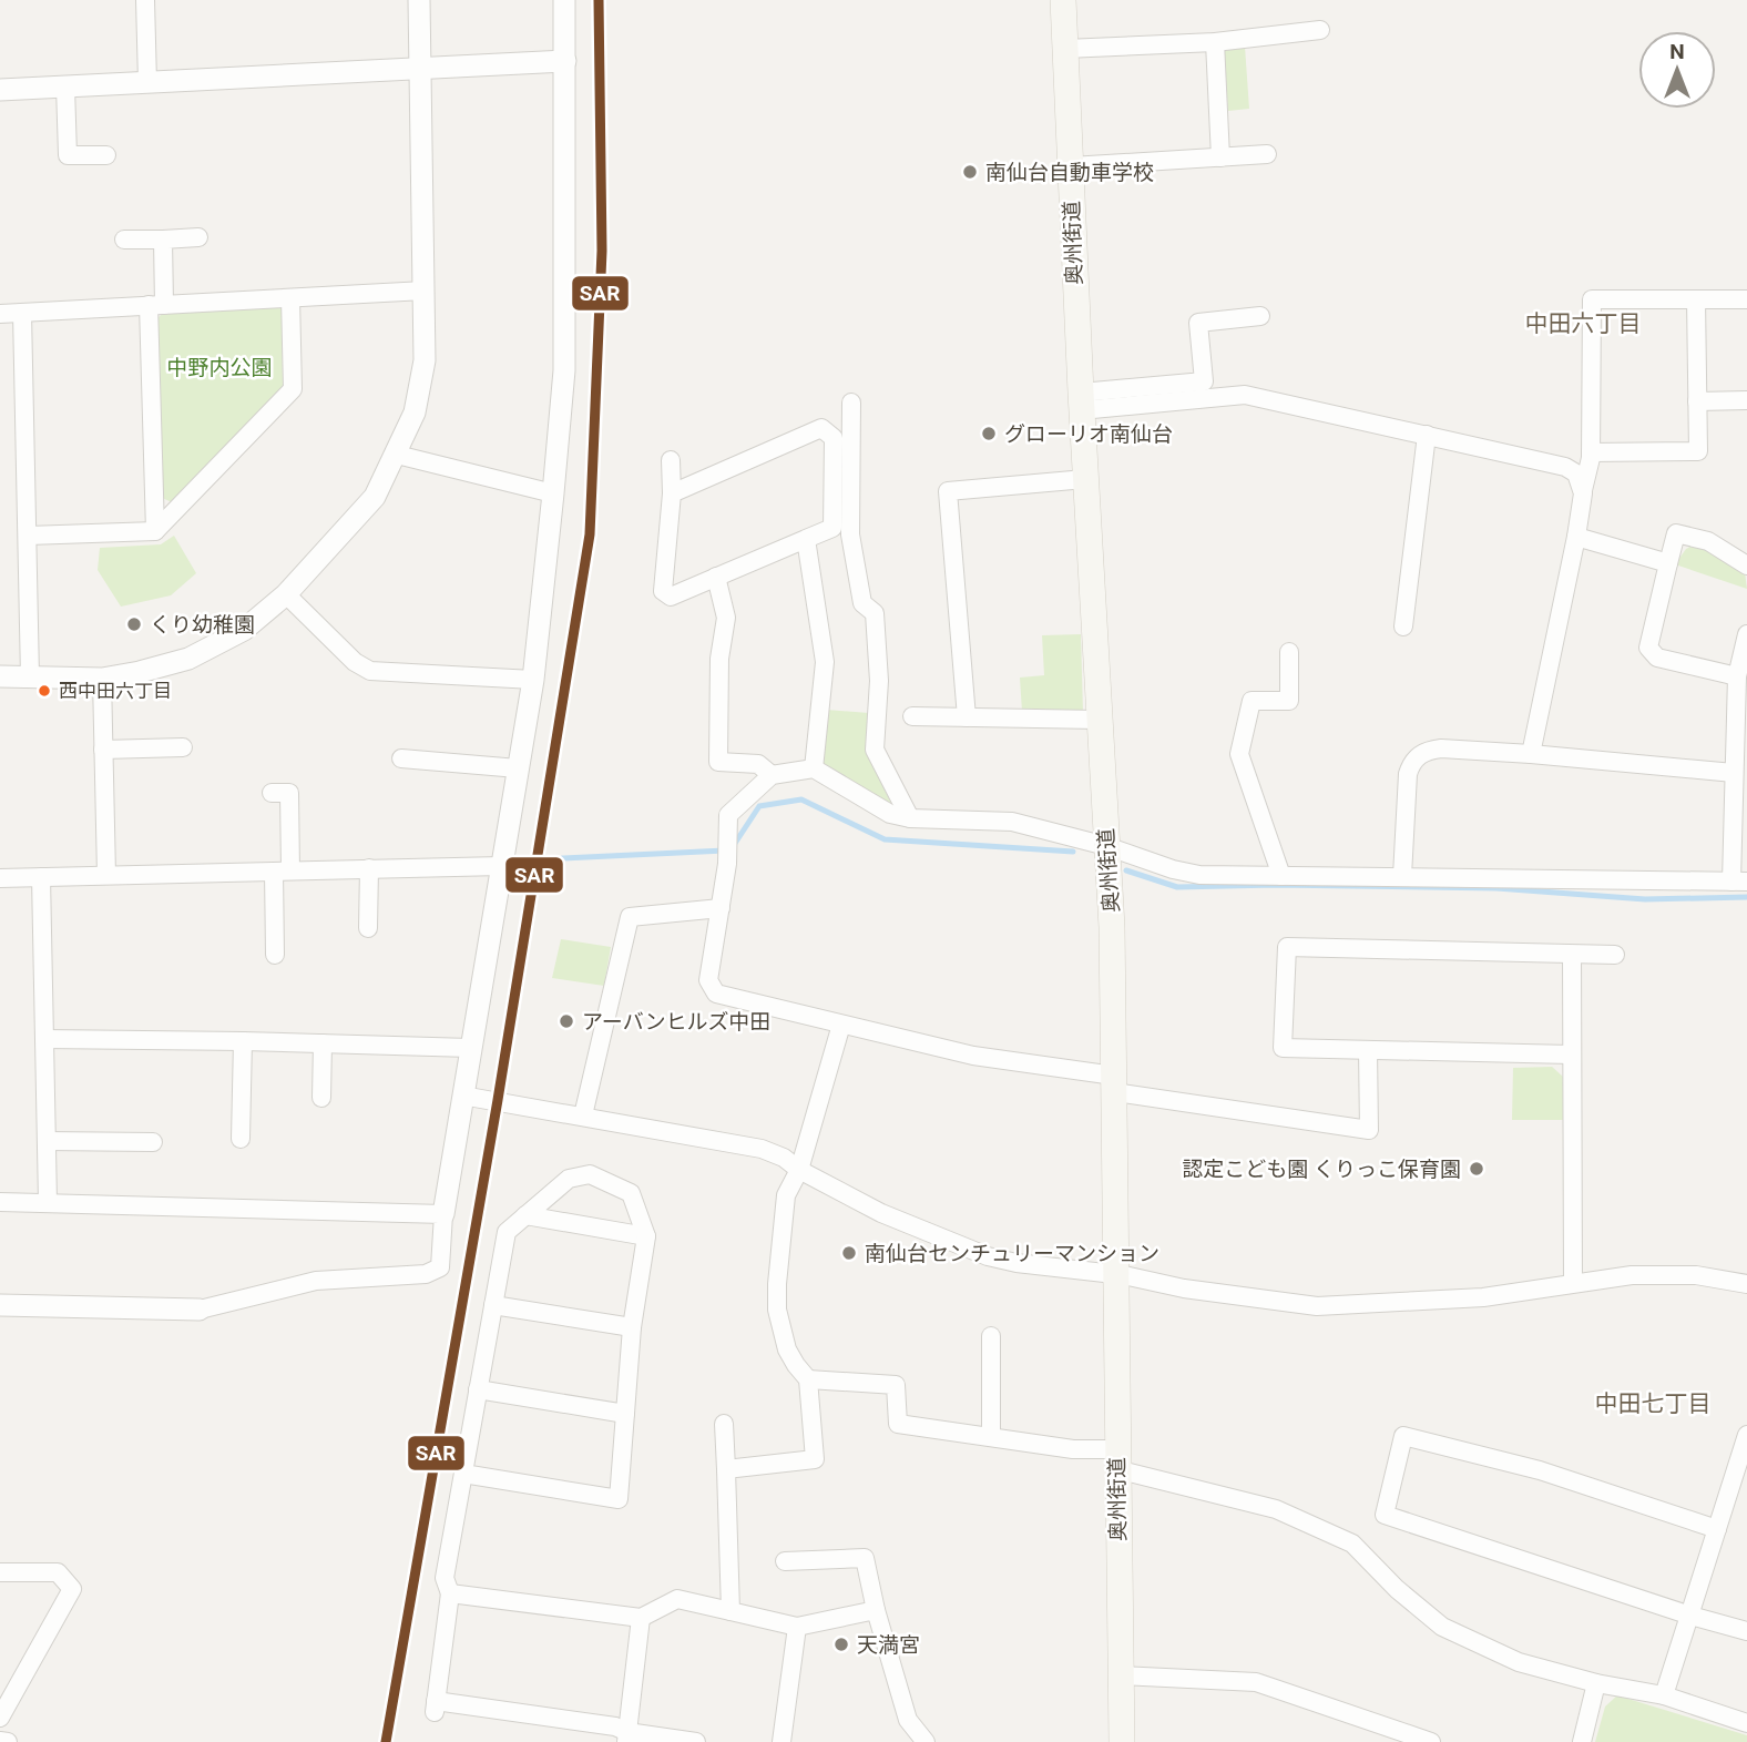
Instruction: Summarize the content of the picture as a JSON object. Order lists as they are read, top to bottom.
{
  "streets": {
    "main road": ["奥州街道"]
  },
  "districts": ["中田六丁目", "中田七丁目"],
  "parks": ["中野内公園"],
  "places": [
    "南仙台自動車学校",
    "グローリオ南仙台",
    "くり幼稚園",
    "西中田六丁目",
    "アーバンヒルズ中田",
    "認定こども園 くりっこ保育園",
    "南仙台センチュリーマンション",
    "天満宮"
  ],
  "lines": ["transit line SAR"],
  "north": "top"
}
